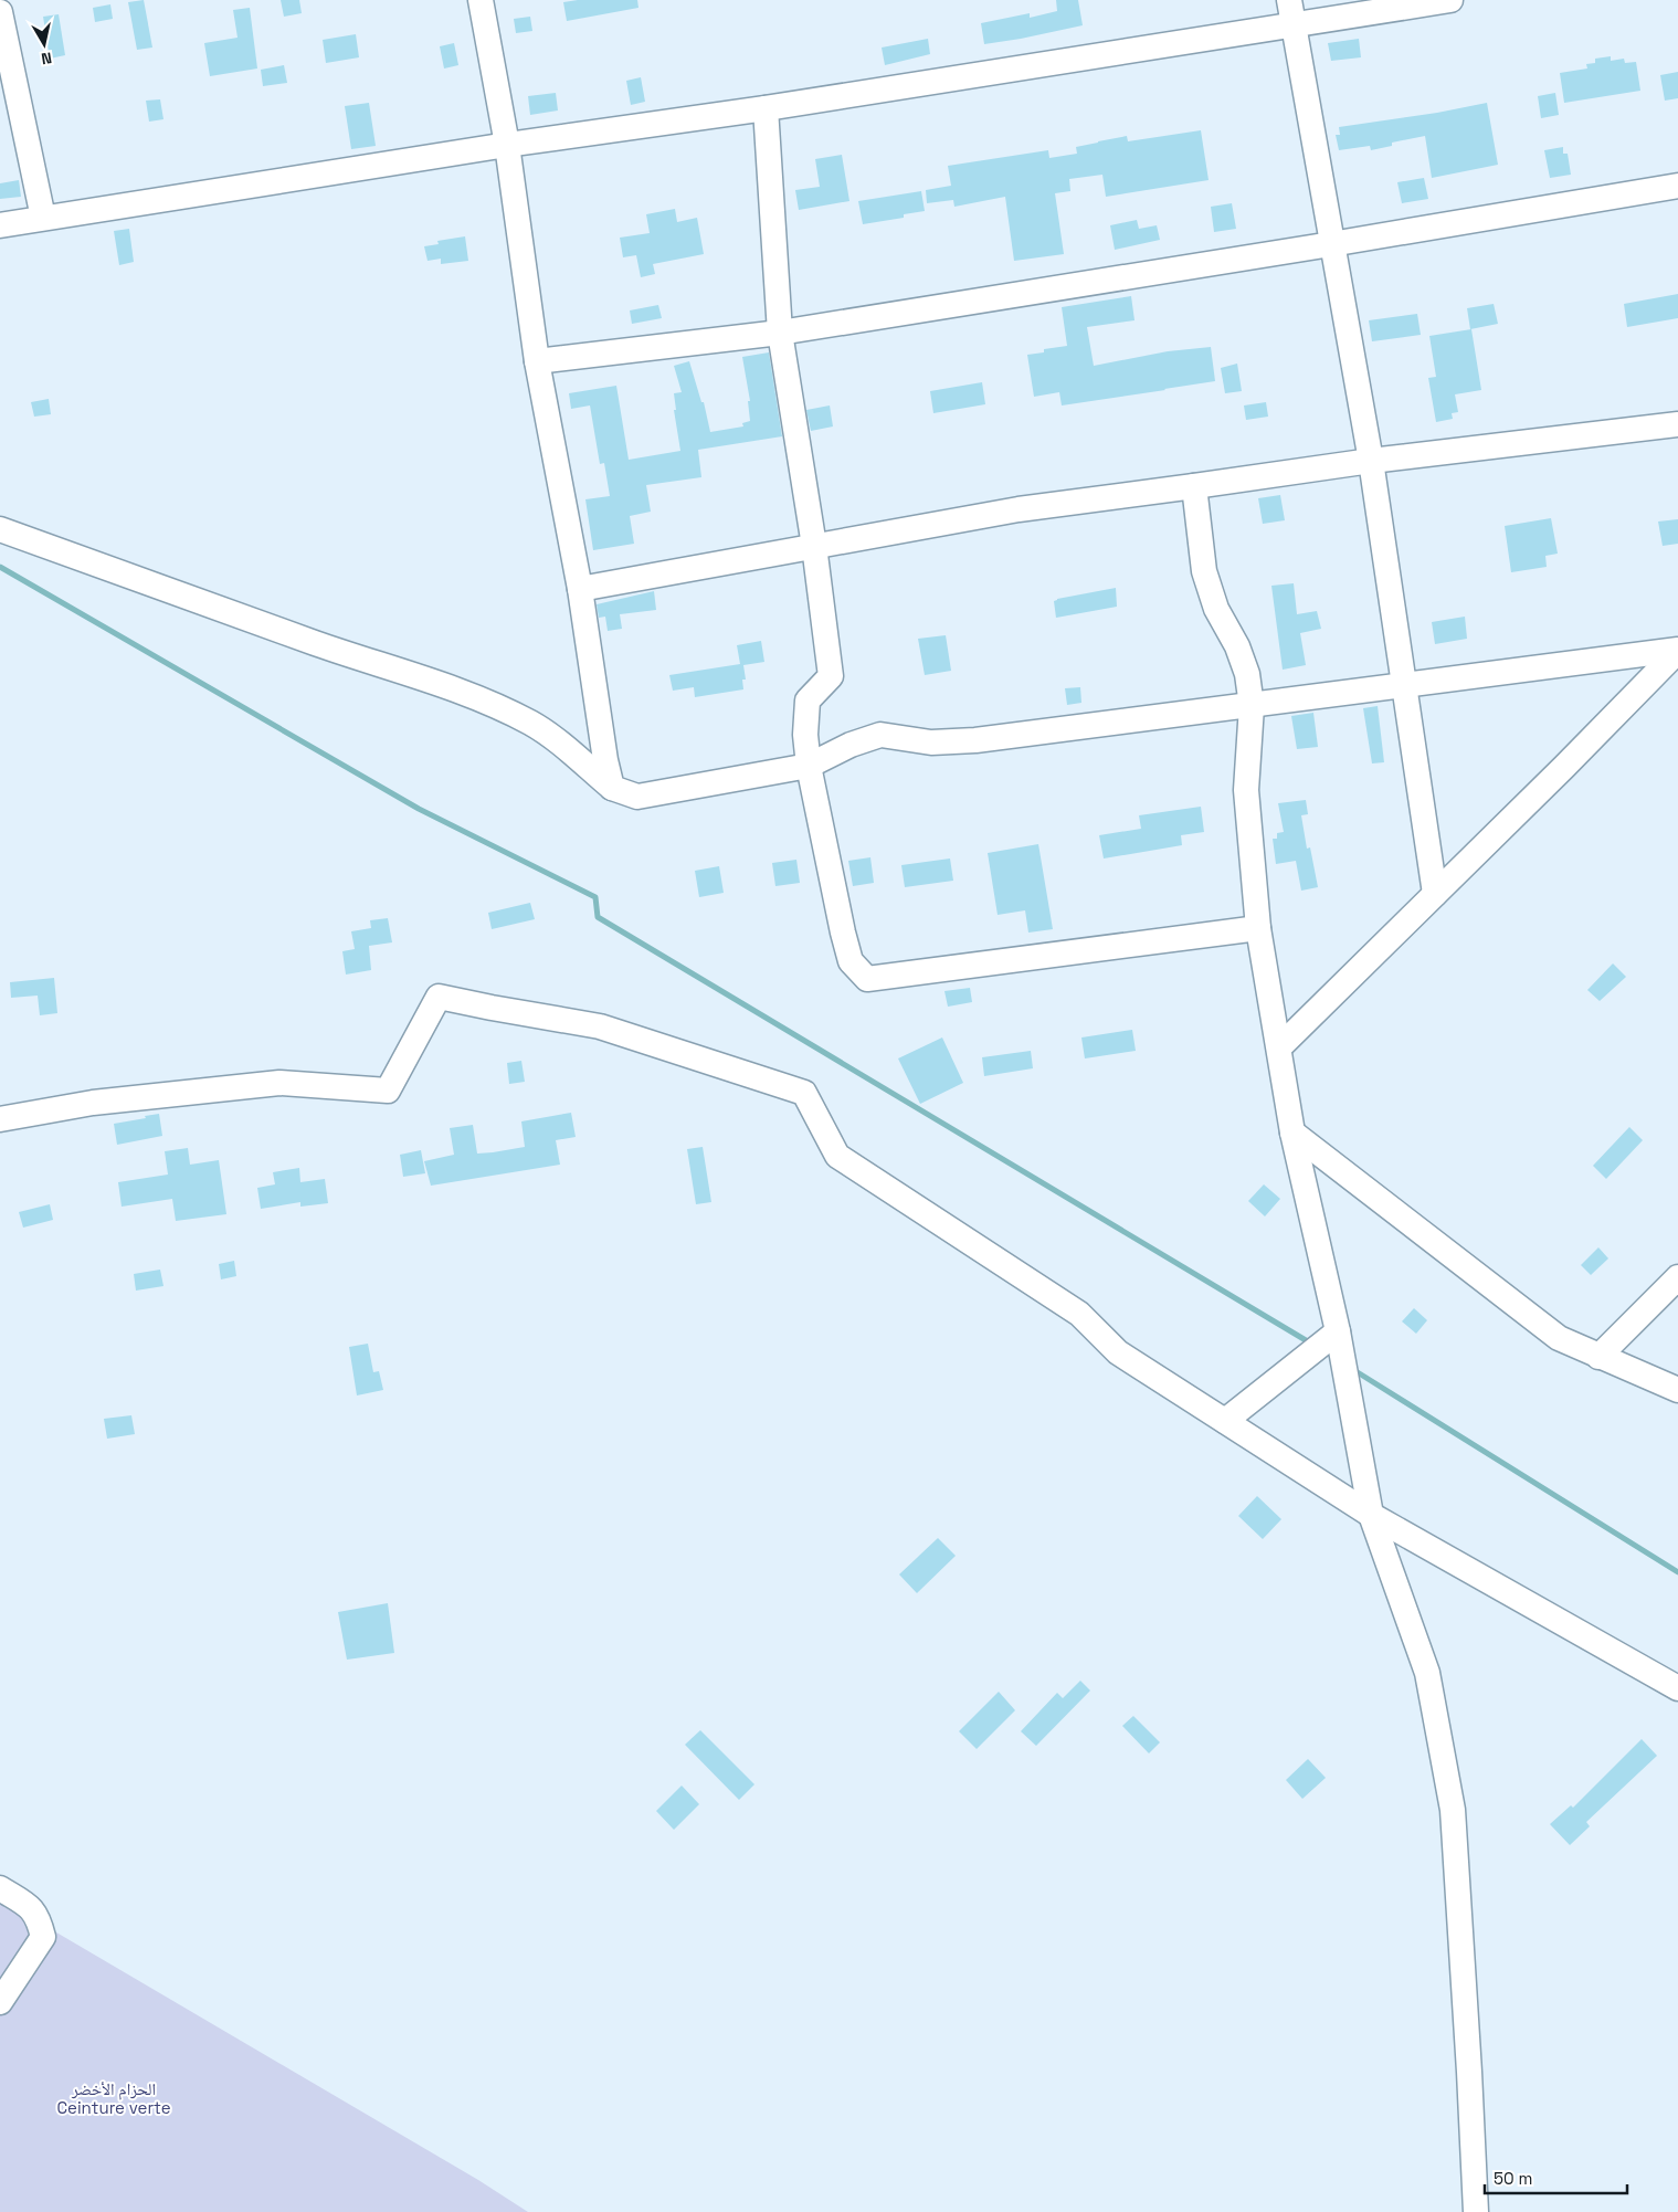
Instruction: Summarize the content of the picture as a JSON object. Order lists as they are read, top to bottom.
{
  "parks": ["الحزام الأخضر Ceinture verte"],
  "scale_bar": "50 m",
  "north": "bottom"
}
